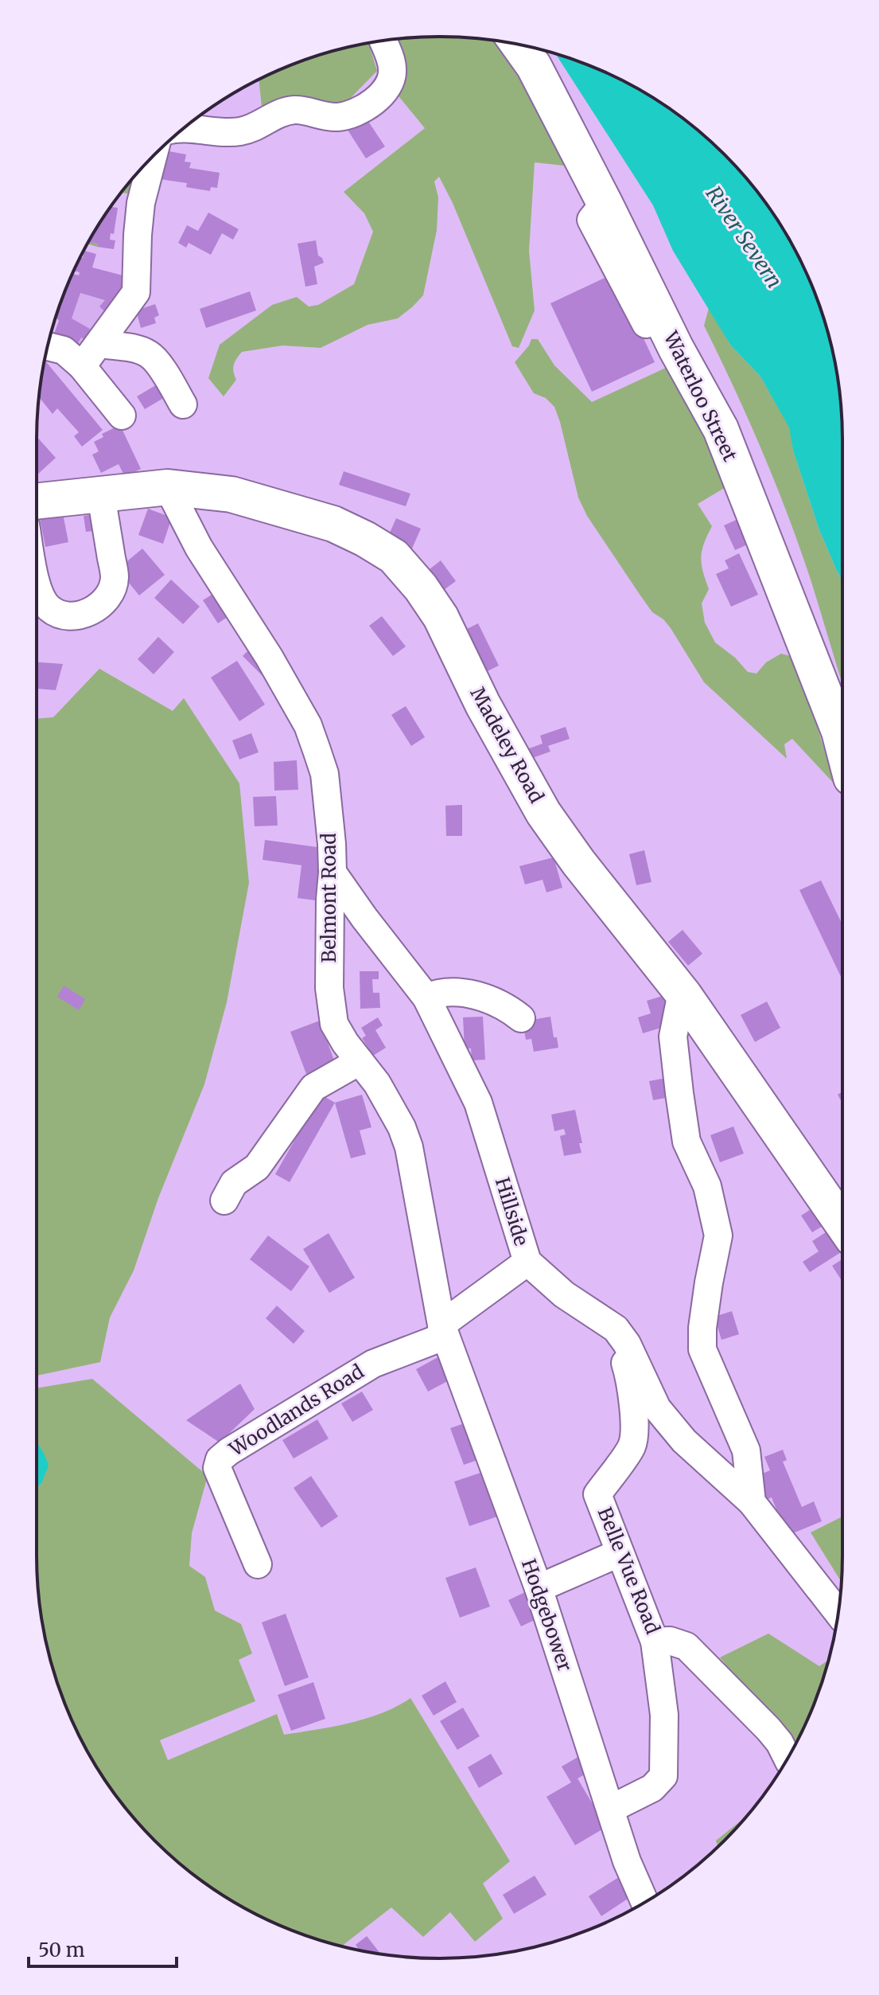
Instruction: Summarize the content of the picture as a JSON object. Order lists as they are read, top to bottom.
{
  "streets": {
    "main road": ["Waterloo Street", "Madeley Road"],
    "street": [
      "Belmont Road",
      "Hillside",
      "Woodlands Road",
      "Belle Vue Road",
      "Hodgebower"
    ]
  },
  "crossings": [
    ["Madeley Road", "Belmont Road"],
    ["Belmont Road", "Hillside"],
    ["Belmont Road", "Woodlands Road"],
    ["Belmont Road", "Hodgebower"],
    ["Hillside", "Woodlands Road"],
    ["Hillside", "Belle Vue Road"],
    ["Woodlands Road", "Hodgebower"]
  ],
  "water": ["River Severn"],
  "scale_bar": "50 m"
}
